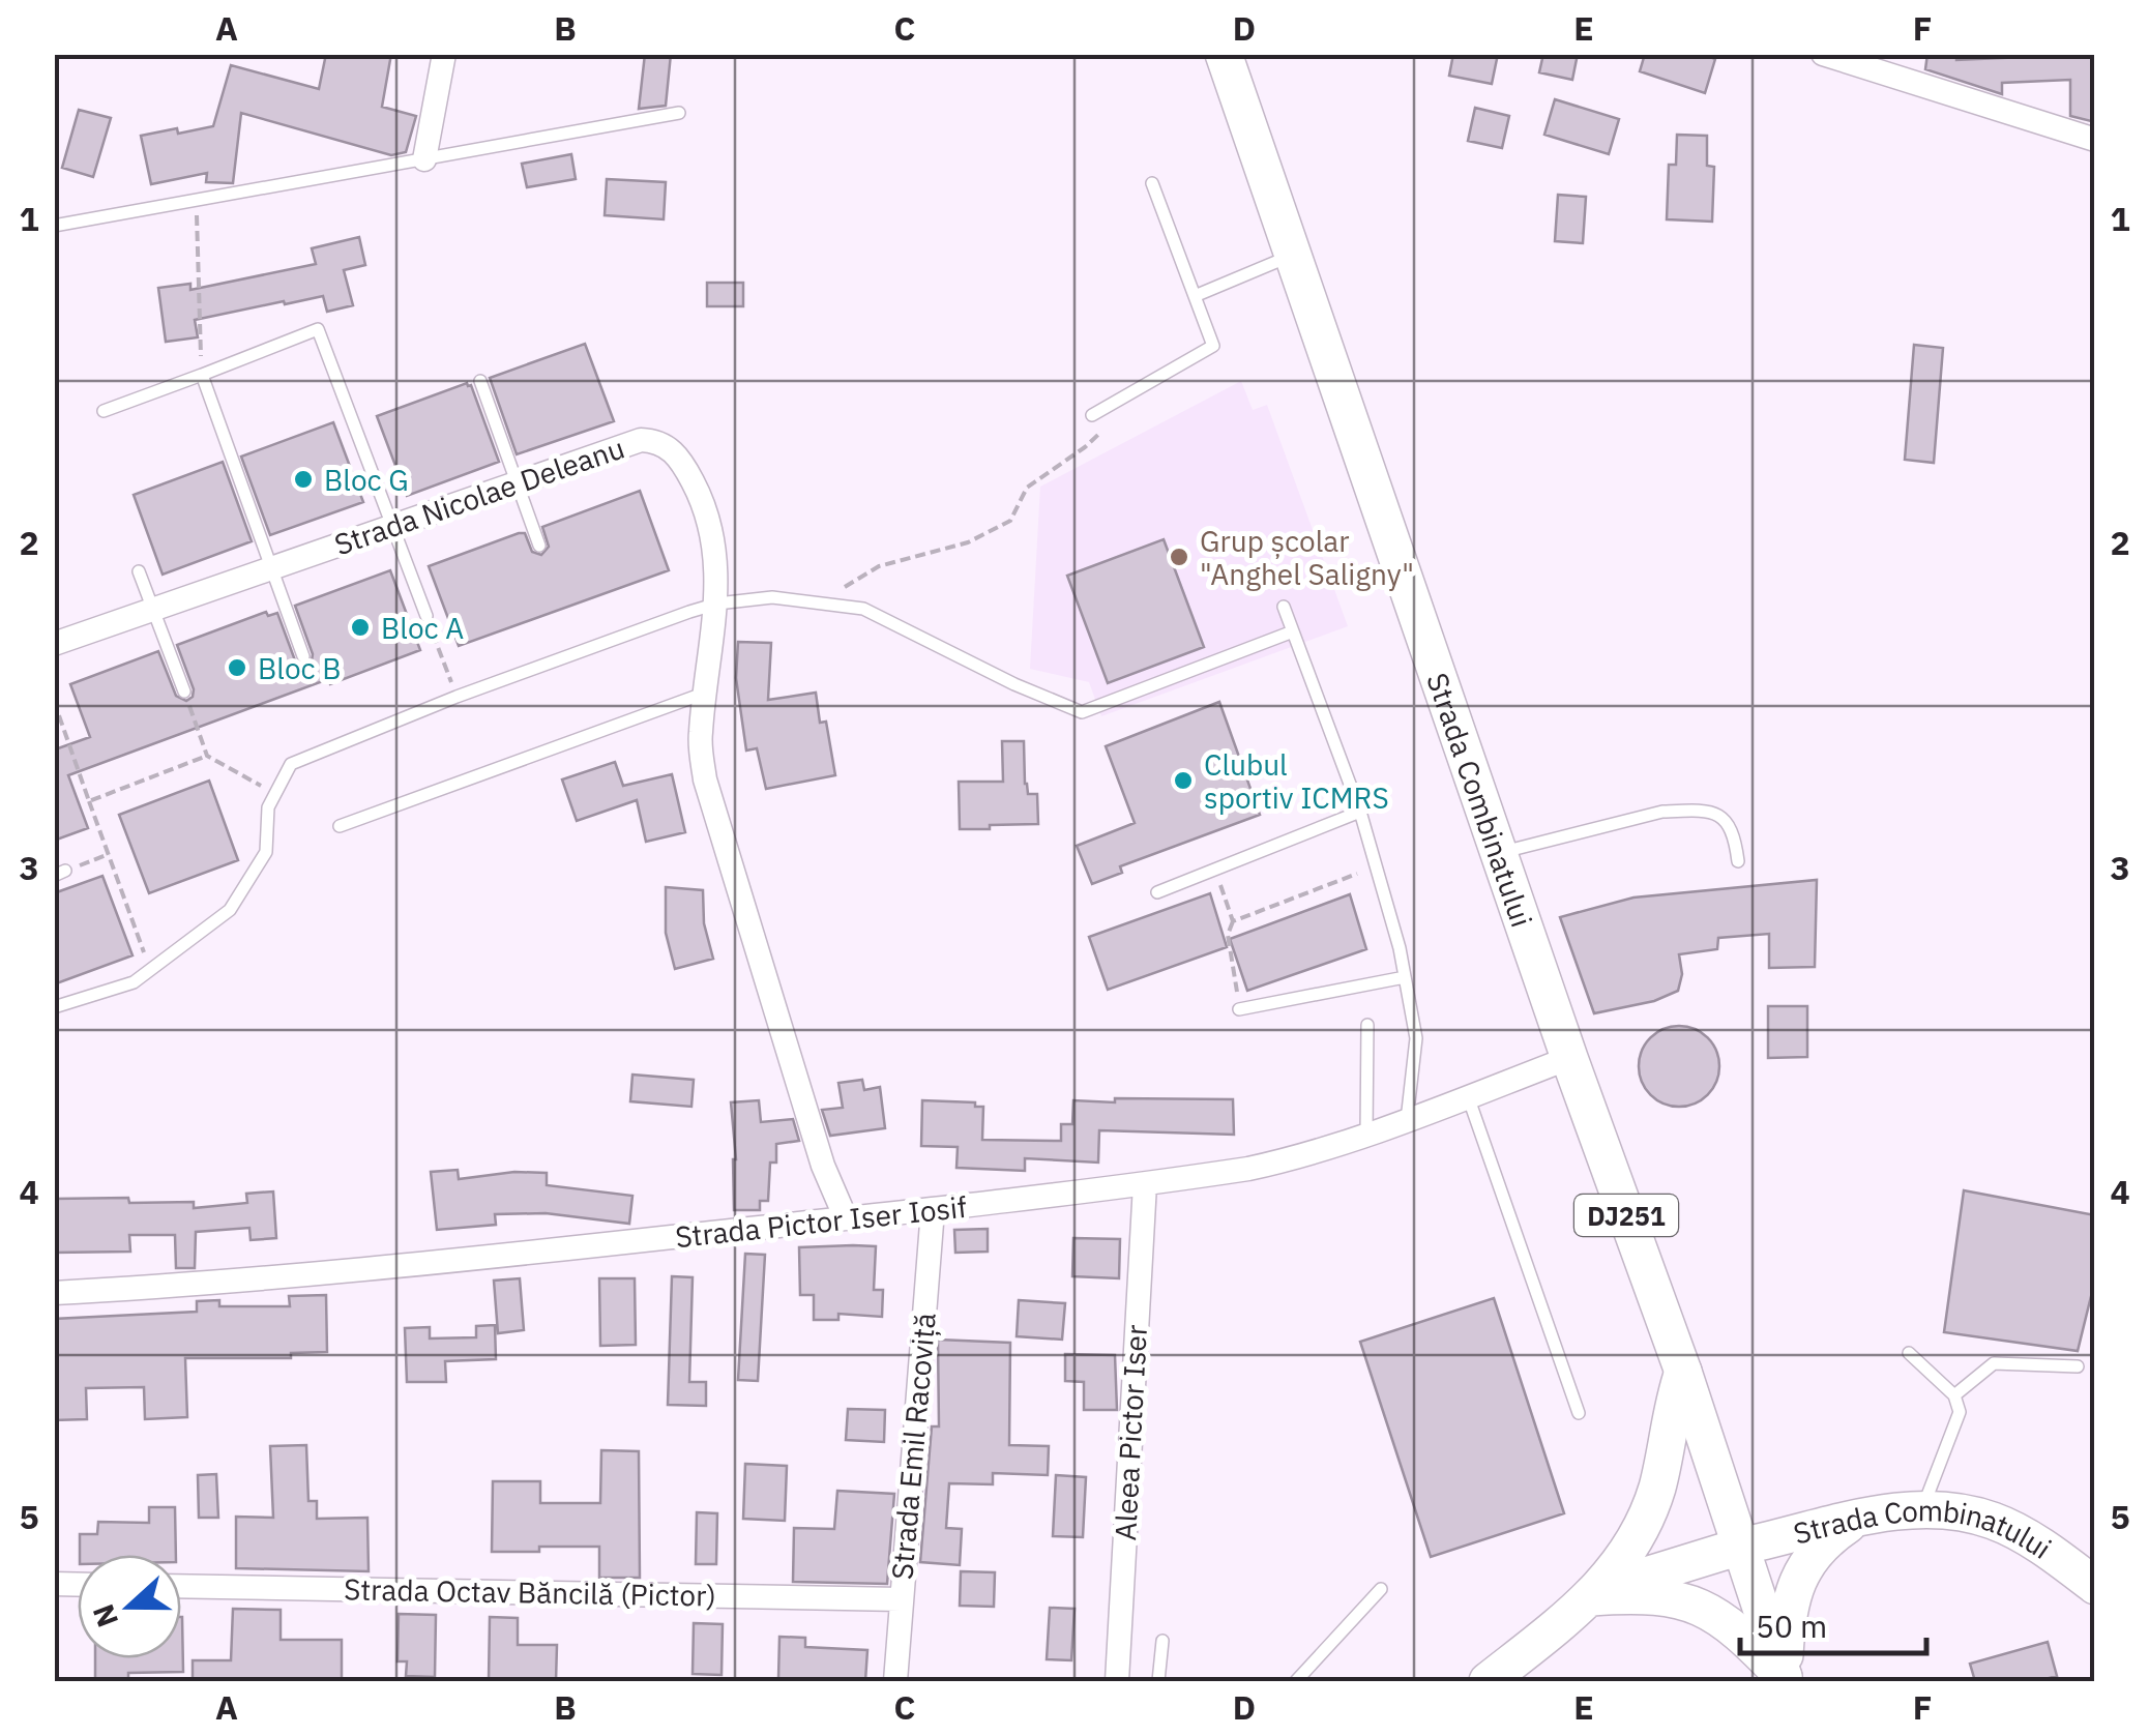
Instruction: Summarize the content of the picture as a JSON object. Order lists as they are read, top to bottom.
{
  "streets": {
    "main road": ["Strada Combinatului", "DJ251"],
    "street": [
      "Strada Nicolae Deleanu",
      "Strada Pictor Iser Iosif",
      "Aleea Pictor Iser",
      "Strada Emil Racoviță",
      "Strada Octav Băncilă (Pictor)"
    ]
  },
  "crossings": [
    ["Strada Nicolae Deleanu", "Strada Pictor Iser Iosif"],
    ["Strada Combinatului", "Strada Pictor Iser Iosif"],
    ["Strada Pictor Iser Iosif", "Aleea Pictor Iser"],
    ["Strada Pictor Iser Iosif", "Strada Emil Racoviță"],
    ["Strada Emil Racoviță", "Strada Octav Băncilă (Pictor)"]
  ],
  "places": [
    "Bloc G",
    "Grup școlar \"Anghel Saligny\"",
    "Bloc A",
    "Bloc B",
    "Clubul sportiv ICMRS"
  ],
  "scale_bar": "50 m",
  "north": "left",
  "grid": {
    "columns": [
      "A",
      "B",
      "C",
      "D",
      "E",
      "F"
    ],
    "rows": [
      "1",
      "2",
      "3",
      "4",
      "5"
    ]
  }
}
